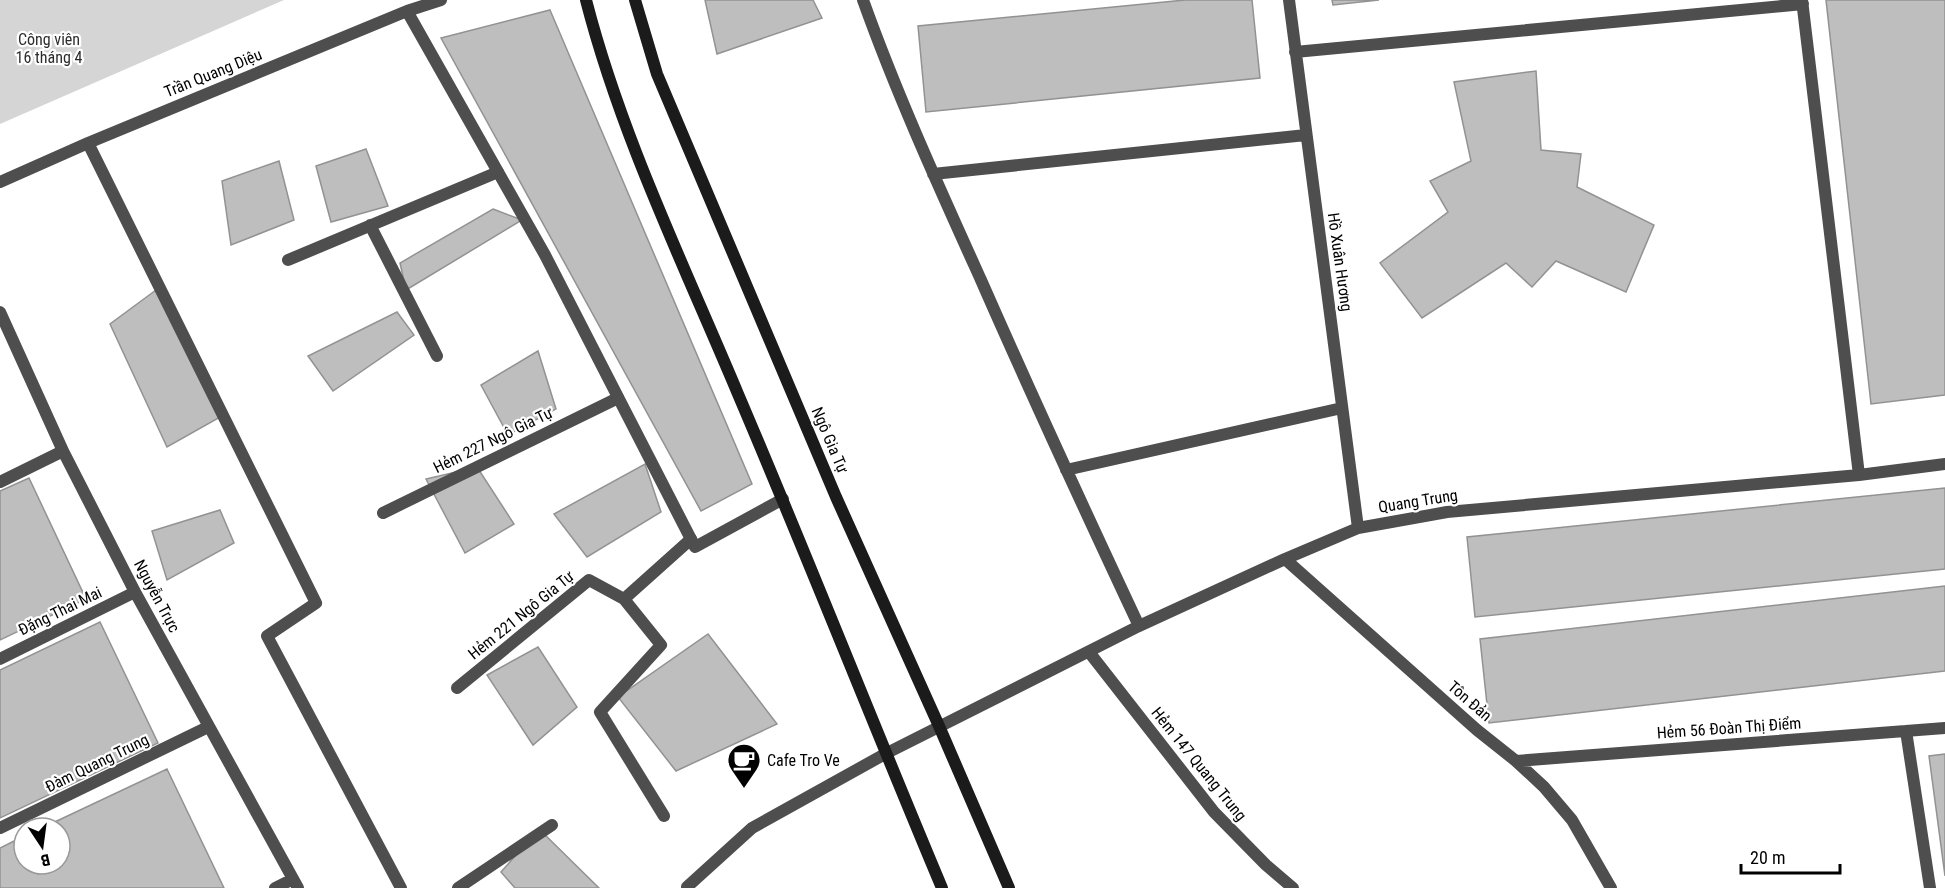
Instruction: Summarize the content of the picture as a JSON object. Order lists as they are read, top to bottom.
{
  "streets": {
    "main road": ["Ngô Gia Tự"],
    "street": [
      "Trần Quang Diệu",
      "Hồ Xuân Hương",
      "Hẻm 227 Ngô Gia Tự",
      "Quang Trung",
      "Nguyễn Trực",
      "Đặng Thai Mai",
      "Hẻm 221 Ngô Gia Tự",
      "Tôn Đản",
      "Hẻm 56 Đoàn Thị Điểm",
      "Đàm Quang Trung",
      "Hẻm 147 Quang Trung"
    ]
  },
  "crossings": [
    ["Hồ Xuân Hương", "Quang Trung"],
    ["Ngô Gia Tự", "Quang Trung"],
    ["Quang Trung", "Tôn Đản"],
    ["Quang Trung", "Hẻm 147 Quang Trung"],
    ["Nguyễn Trực", "Đặng Thai Mai"],
    ["Nguyễn Trực", "Đàm Quang Trung"],
    ["Tôn Đản", "Hẻm 56 Đoàn Thị Điểm"]
  ],
  "parks": ["Công viên 16 tháng 4"],
  "places": {
    "cafe": ["Cafe Tro Ve"]
  },
  "scale_bar": "20 m",
  "north": "bottom"
}
